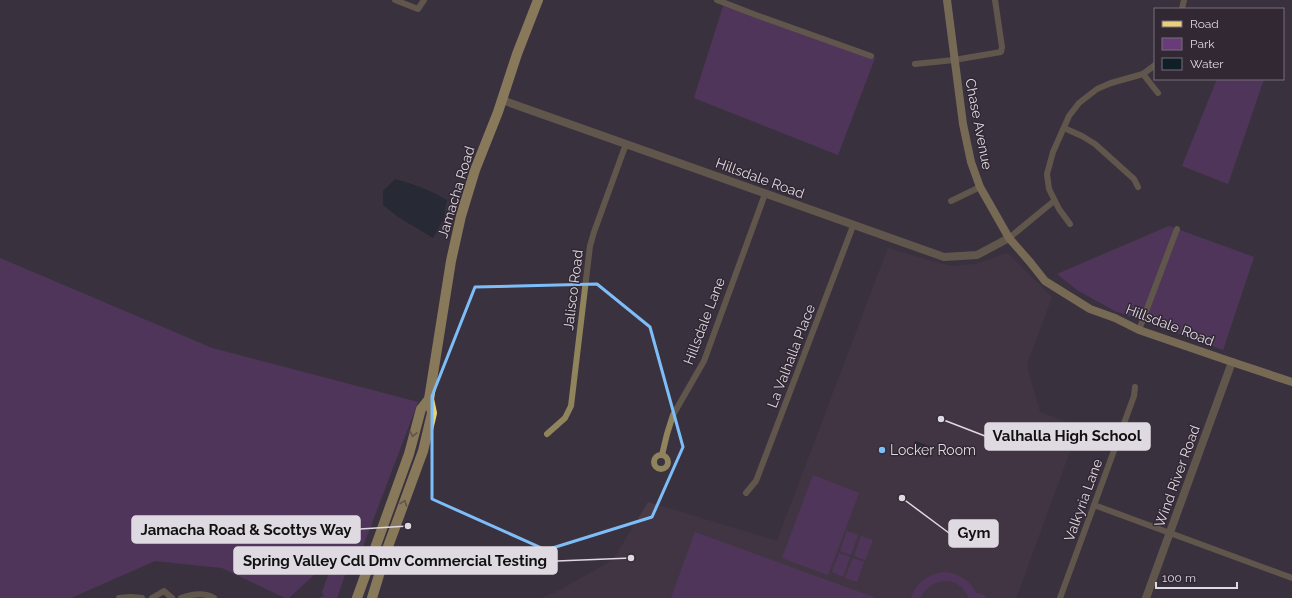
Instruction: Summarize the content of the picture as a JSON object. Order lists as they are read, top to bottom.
{
  "streets": {
    "main road": ["Chase Avenue", "Hillsdale Road", "Jamacha Road"],
    "street": [
      "Jalisco Road",
      "Hillsdale Lane",
      "La Valhalla Place",
      "Wind River Road",
      "Valkyria Lane"
    ]
  },
  "crossings": [
    ["Chase Avenue", "Hillsdale Road"],
    ["Hillsdale Road", "Jamacha Road"],
    ["Hillsdale Road", "Jalisco Road"],
    ["Hillsdale Road", "Hillsdale Lane"],
    ["Hillsdale Road", "La Valhalla Place"],
    ["Hillsdale Road", "Wind River Road"]
  ],
  "places": [
    "Valhalla High School",
    "Locker Room",
    "Gym",
    "Jamacha Road & Scottys Way",
    "Spring Valley Cdl Dmv Commercial Testing"
  ],
  "legend": ["Road", "Park", "Water"],
  "scale_bar": "100 m"
}
